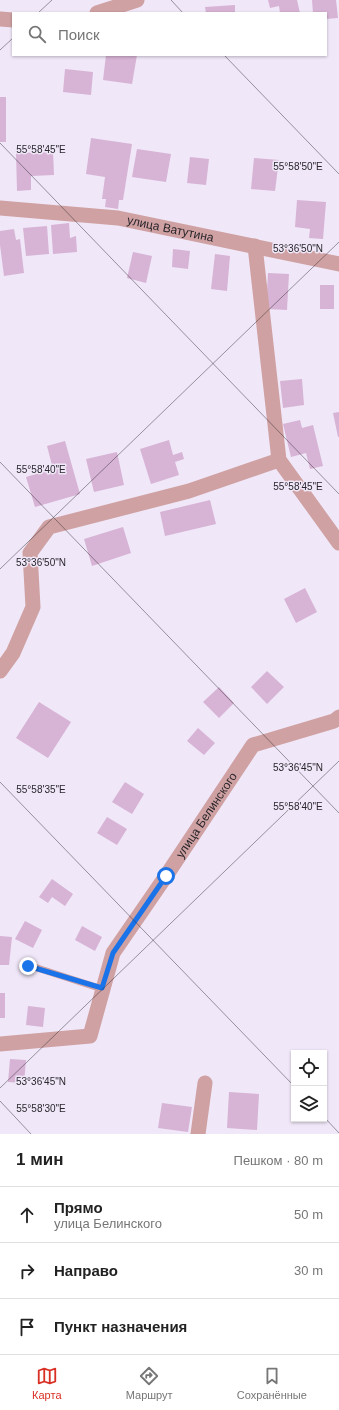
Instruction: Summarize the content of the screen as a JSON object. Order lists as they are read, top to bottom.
{
  "streets": {
    "street": ["улица Ватутина", "улица Белинского"]
  },
  "page": {
    "search": "Поиск",
    "heading": ["1 мин", "Пешком · 80 m"],
    "list": [
      ["Прямо", "улица Белинского", "50 m"],
      ["Направо", "30 m"],
      "Пункт назначения"
    ],
    "nav": ["Карта", "Маршрут", "Сохранённые"]
  },
  "coordinates": [
    "55°58'45\"E",
    "55°58'50\"E",
    "53°36'50\"N",
    "55°58'40\"E",
    "53°36'45\"N",
    "55°58'35\"E",
    "55°58'30\"E"
  ]
}
